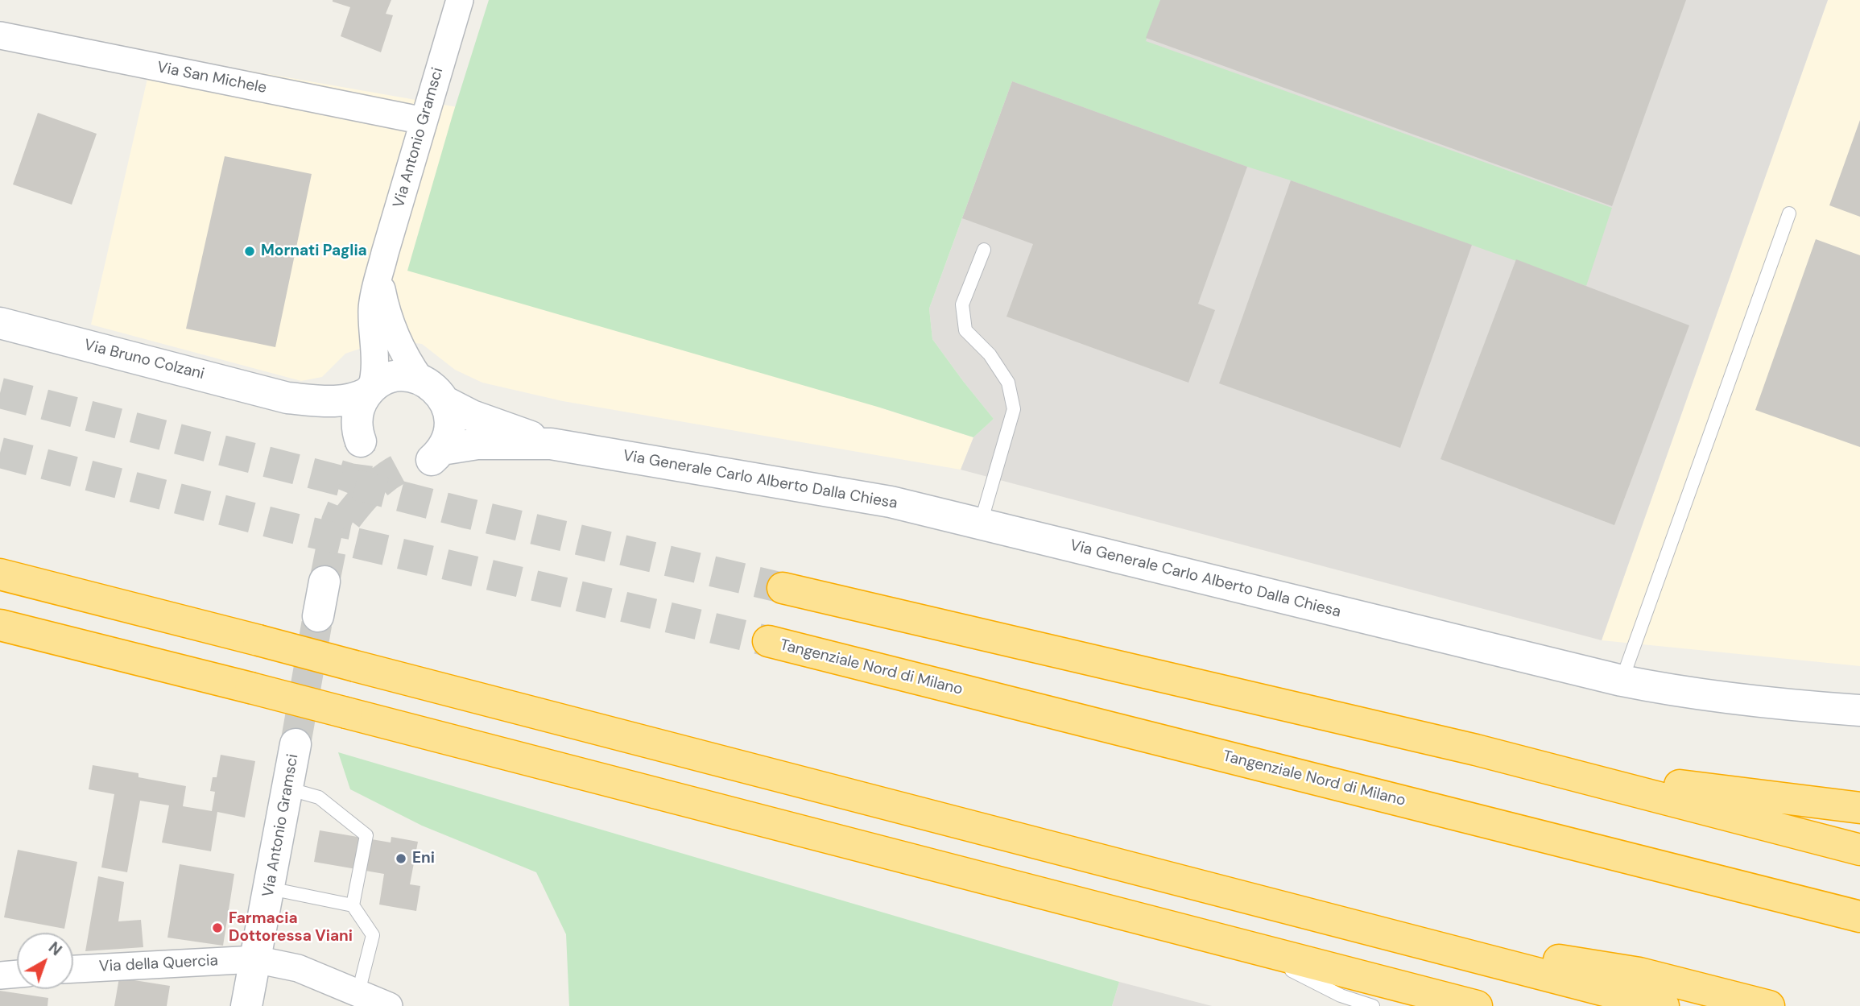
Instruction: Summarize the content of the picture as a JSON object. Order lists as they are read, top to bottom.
{
  "streets": {
    "highway": ["Tangenziale Nord di Milano"],
    "street": [
      "Via San Michele",
      "Via Antonio Gramsci",
      "Via Bruno Colzani",
      "Via Generale Carlo Alberto Dalla Chiesa",
      "Via della Quercia"
    ]
  },
  "crossings": [
    ["Via San Michele", "Via Antonio Gramsci"],
    ["Via Antonio Gramsci", "Via Bruno Colzani"],
    ["Via Antonio Gramsci", "Via Generale Carlo Alberto Dalla Chiesa"],
    ["Via Antonio Gramsci", "Via della Quercia"],
    ["Via Bruno Colzani", "Via Generale Carlo Alberto Dalla Chiesa"]
  ],
  "places": ["Mornati Paglia", "Eni", "Farmacia Dottoressa Viani"],
  "north": "top right"
}
